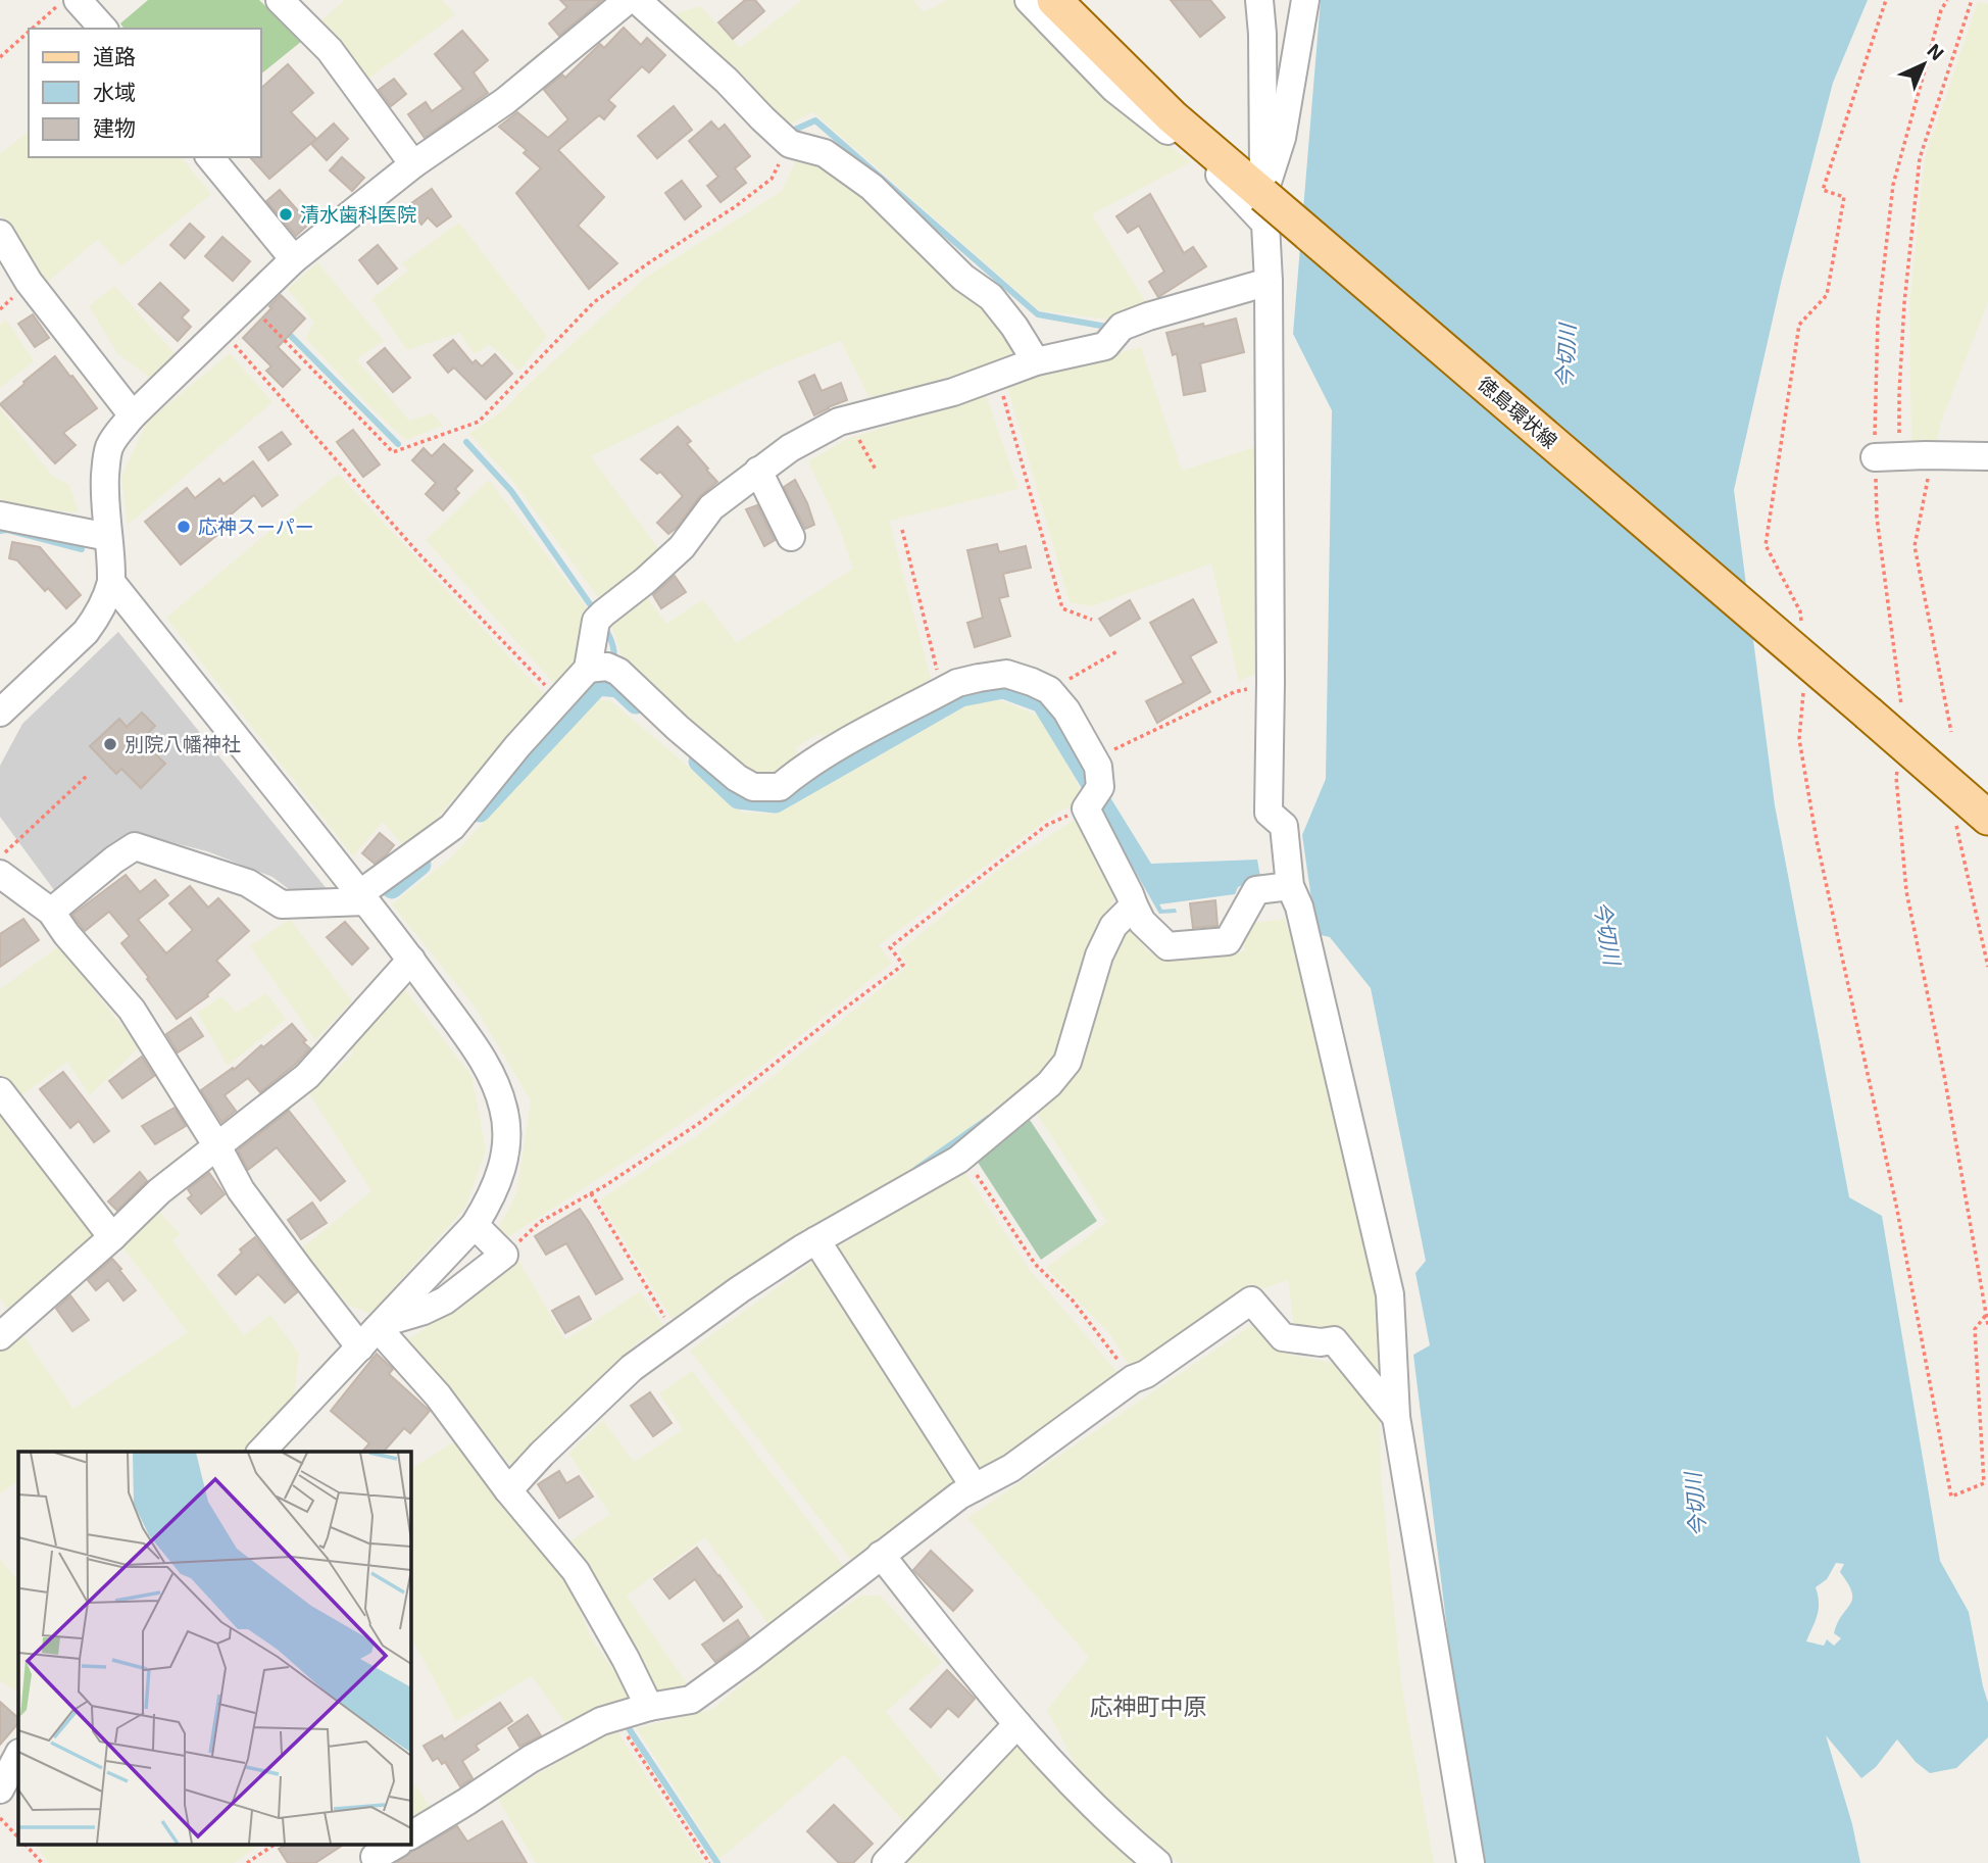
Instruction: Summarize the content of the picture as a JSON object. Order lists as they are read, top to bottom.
{
  "streets": {
    "main road": ["徳島環状線"]
  },
  "districts": ["応神町中原"],
  "water": ["今切川"],
  "places": ["清水歯科医院", "応神スーパー", "別院八幡神社"],
  "legend": ["道路", "水域", "建物"],
  "north": "top right"
}
